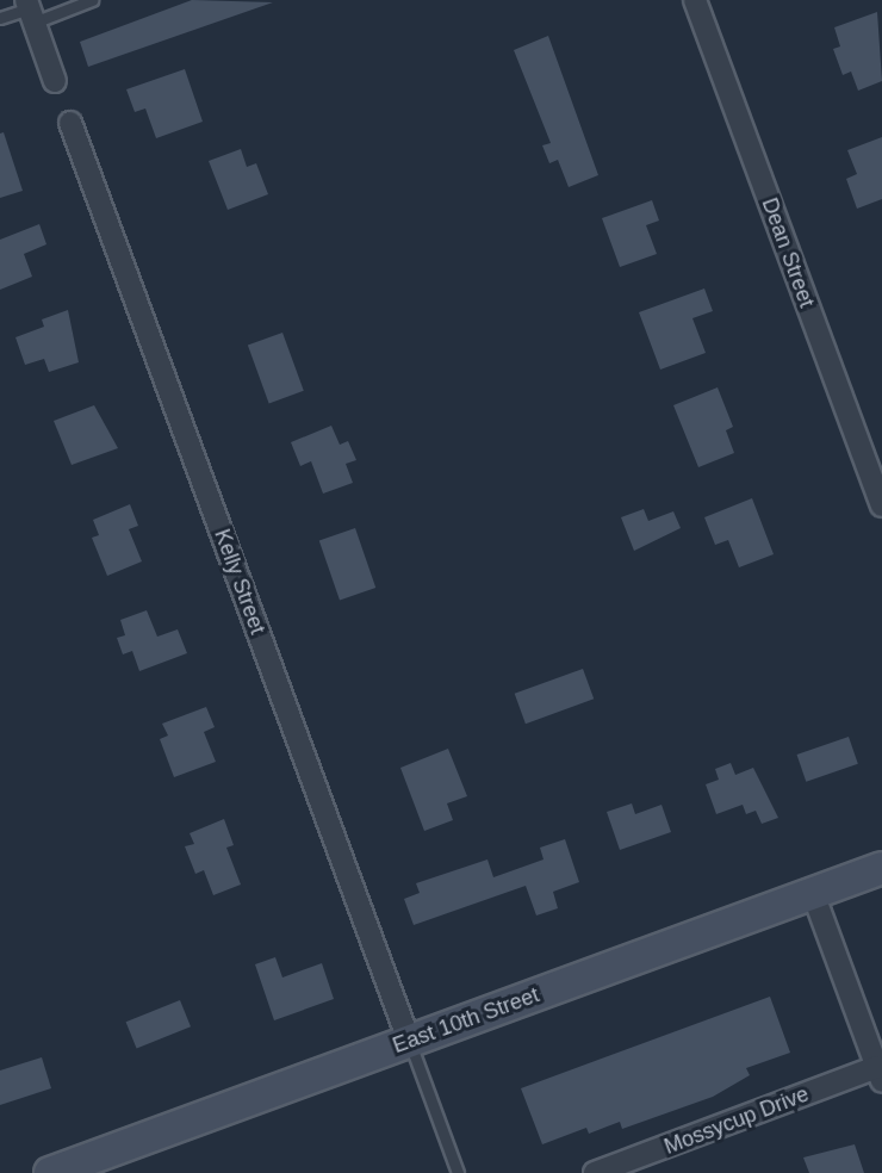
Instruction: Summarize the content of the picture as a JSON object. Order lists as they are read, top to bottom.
{
  "streets": {
    "street": [
      "Dean Street",
      "Kelly Street",
      "East 10th Street",
      "Mossycup Drive"
    ]
  },
  "crossings": [
    ["Kelly Street", "East 10th Street"]
  ]
}
